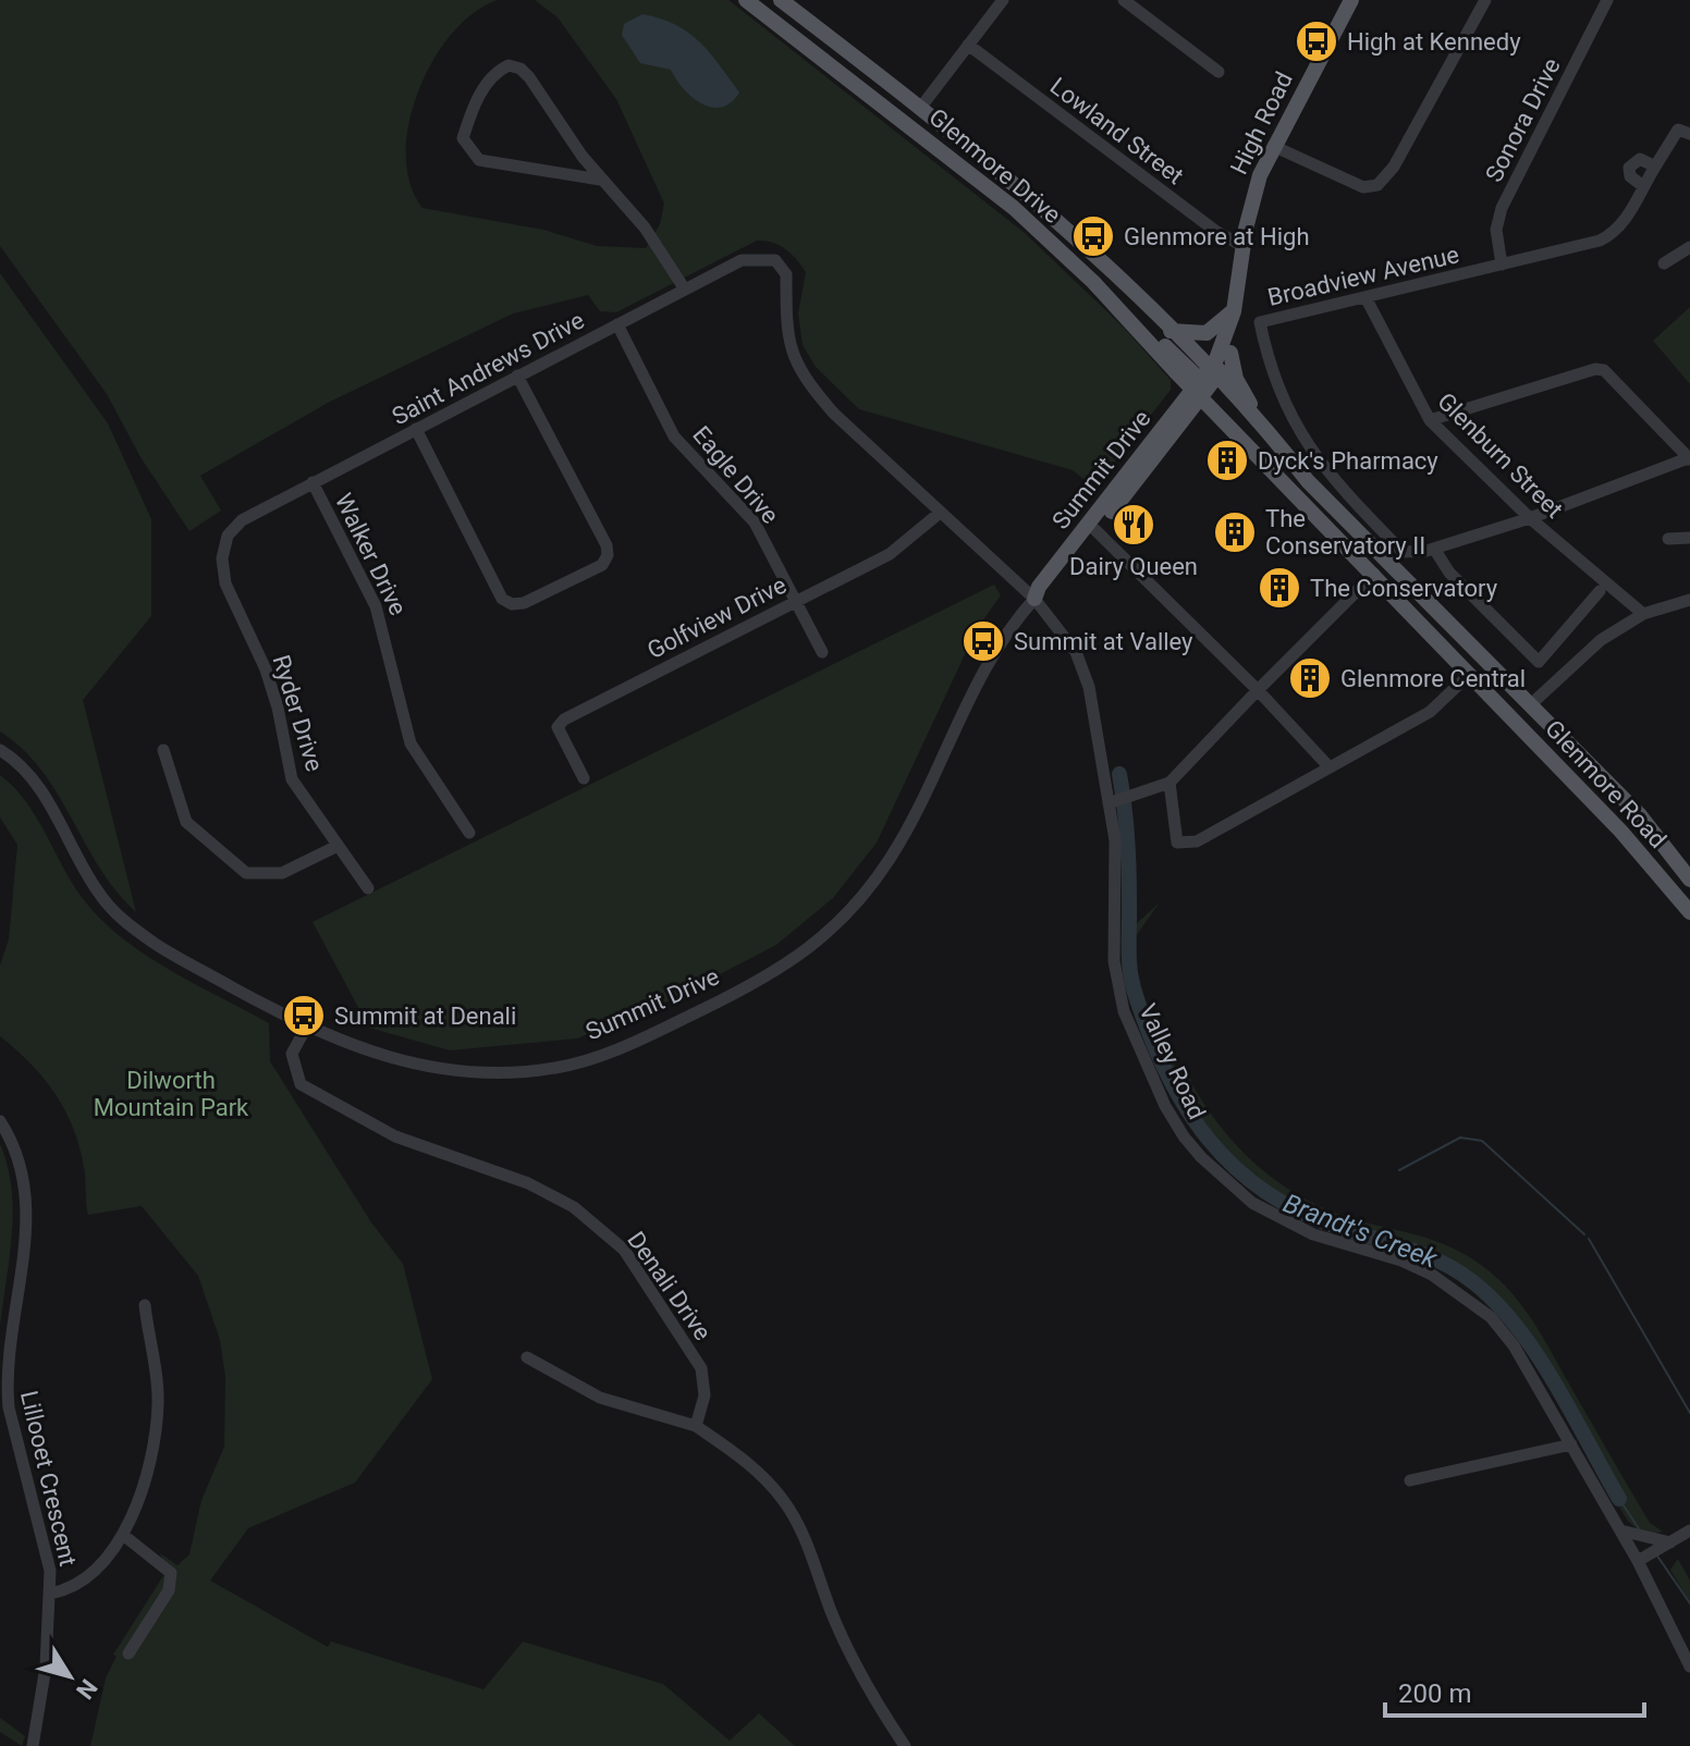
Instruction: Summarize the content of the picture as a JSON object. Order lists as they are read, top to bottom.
{
  "streets": {
    "main road": [
      "High Road",
      "Glenmore Drive",
      "Summit Drive",
      "Glenmore Road"
    ],
    "street": [
      "Sonora Drive",
      "Lowland Street",
      "Broadview Avenue",
      "Saint Andrews Drive",
      "Glenburn Street",
      "Eagle Drive",
      "Walker Drive",
      "Golfview Drive",
      "Ryder Drive",
      "Valley Road",
      "Denali Drive",
      "Lillooet Crescent"
    ]
  },
  "crossings": [
    ["Sonora Drive", "Broadview Avenue"],
    ["High Road", "Lowland Street"],
    ["High Road", "Glenmore Drive"],
    ["High Road", "Summit Drive"],
    ["High Road", "Glenmore Road"],
    ["Glenmore Drive", "Summit Drive"],
    ["Glenmore Drive", "Glenmore Road"],
    ["Broadview Avenue", "Glenburn Street"],
    ["Saint Andrews Drive", "Eagle Drive"],
    ["Saint Andrews Drive", "Walker Drive"],
    ["Saint Andrews Drive", "Ryder Drive"],
    ["Saint Andrews Drive", "Valley Road"],
    ["Summit Drive", "Glenmore Road"],
    ["Summit Drive", "Valley Road"],
    ["Summit Drive", "Denali Drive"],
    ["Eagle Drive", "Golfview Drive"],
    ["Golfview Drive", "Valley Road"]
  ],
  "water": ["Brandt's Creek"],
  "parks": ["Dilworth Mountain Park"],
  "places": {
    "bus stop": [
      "High at Kennedy",
      "Glenmore at High",
      "Summit at Valley",
      "Summit at Denali"
    ],
    "building": [
      "Dyck's Pharmacy",
      "The Conservatory II",
      "The Conservatory",
      "Glenmore Central"
    ],
    "restaurant": ["Dairy Queen"]
  },
  "scale_bar": "200 m",
  "north": "bottom right"
}
